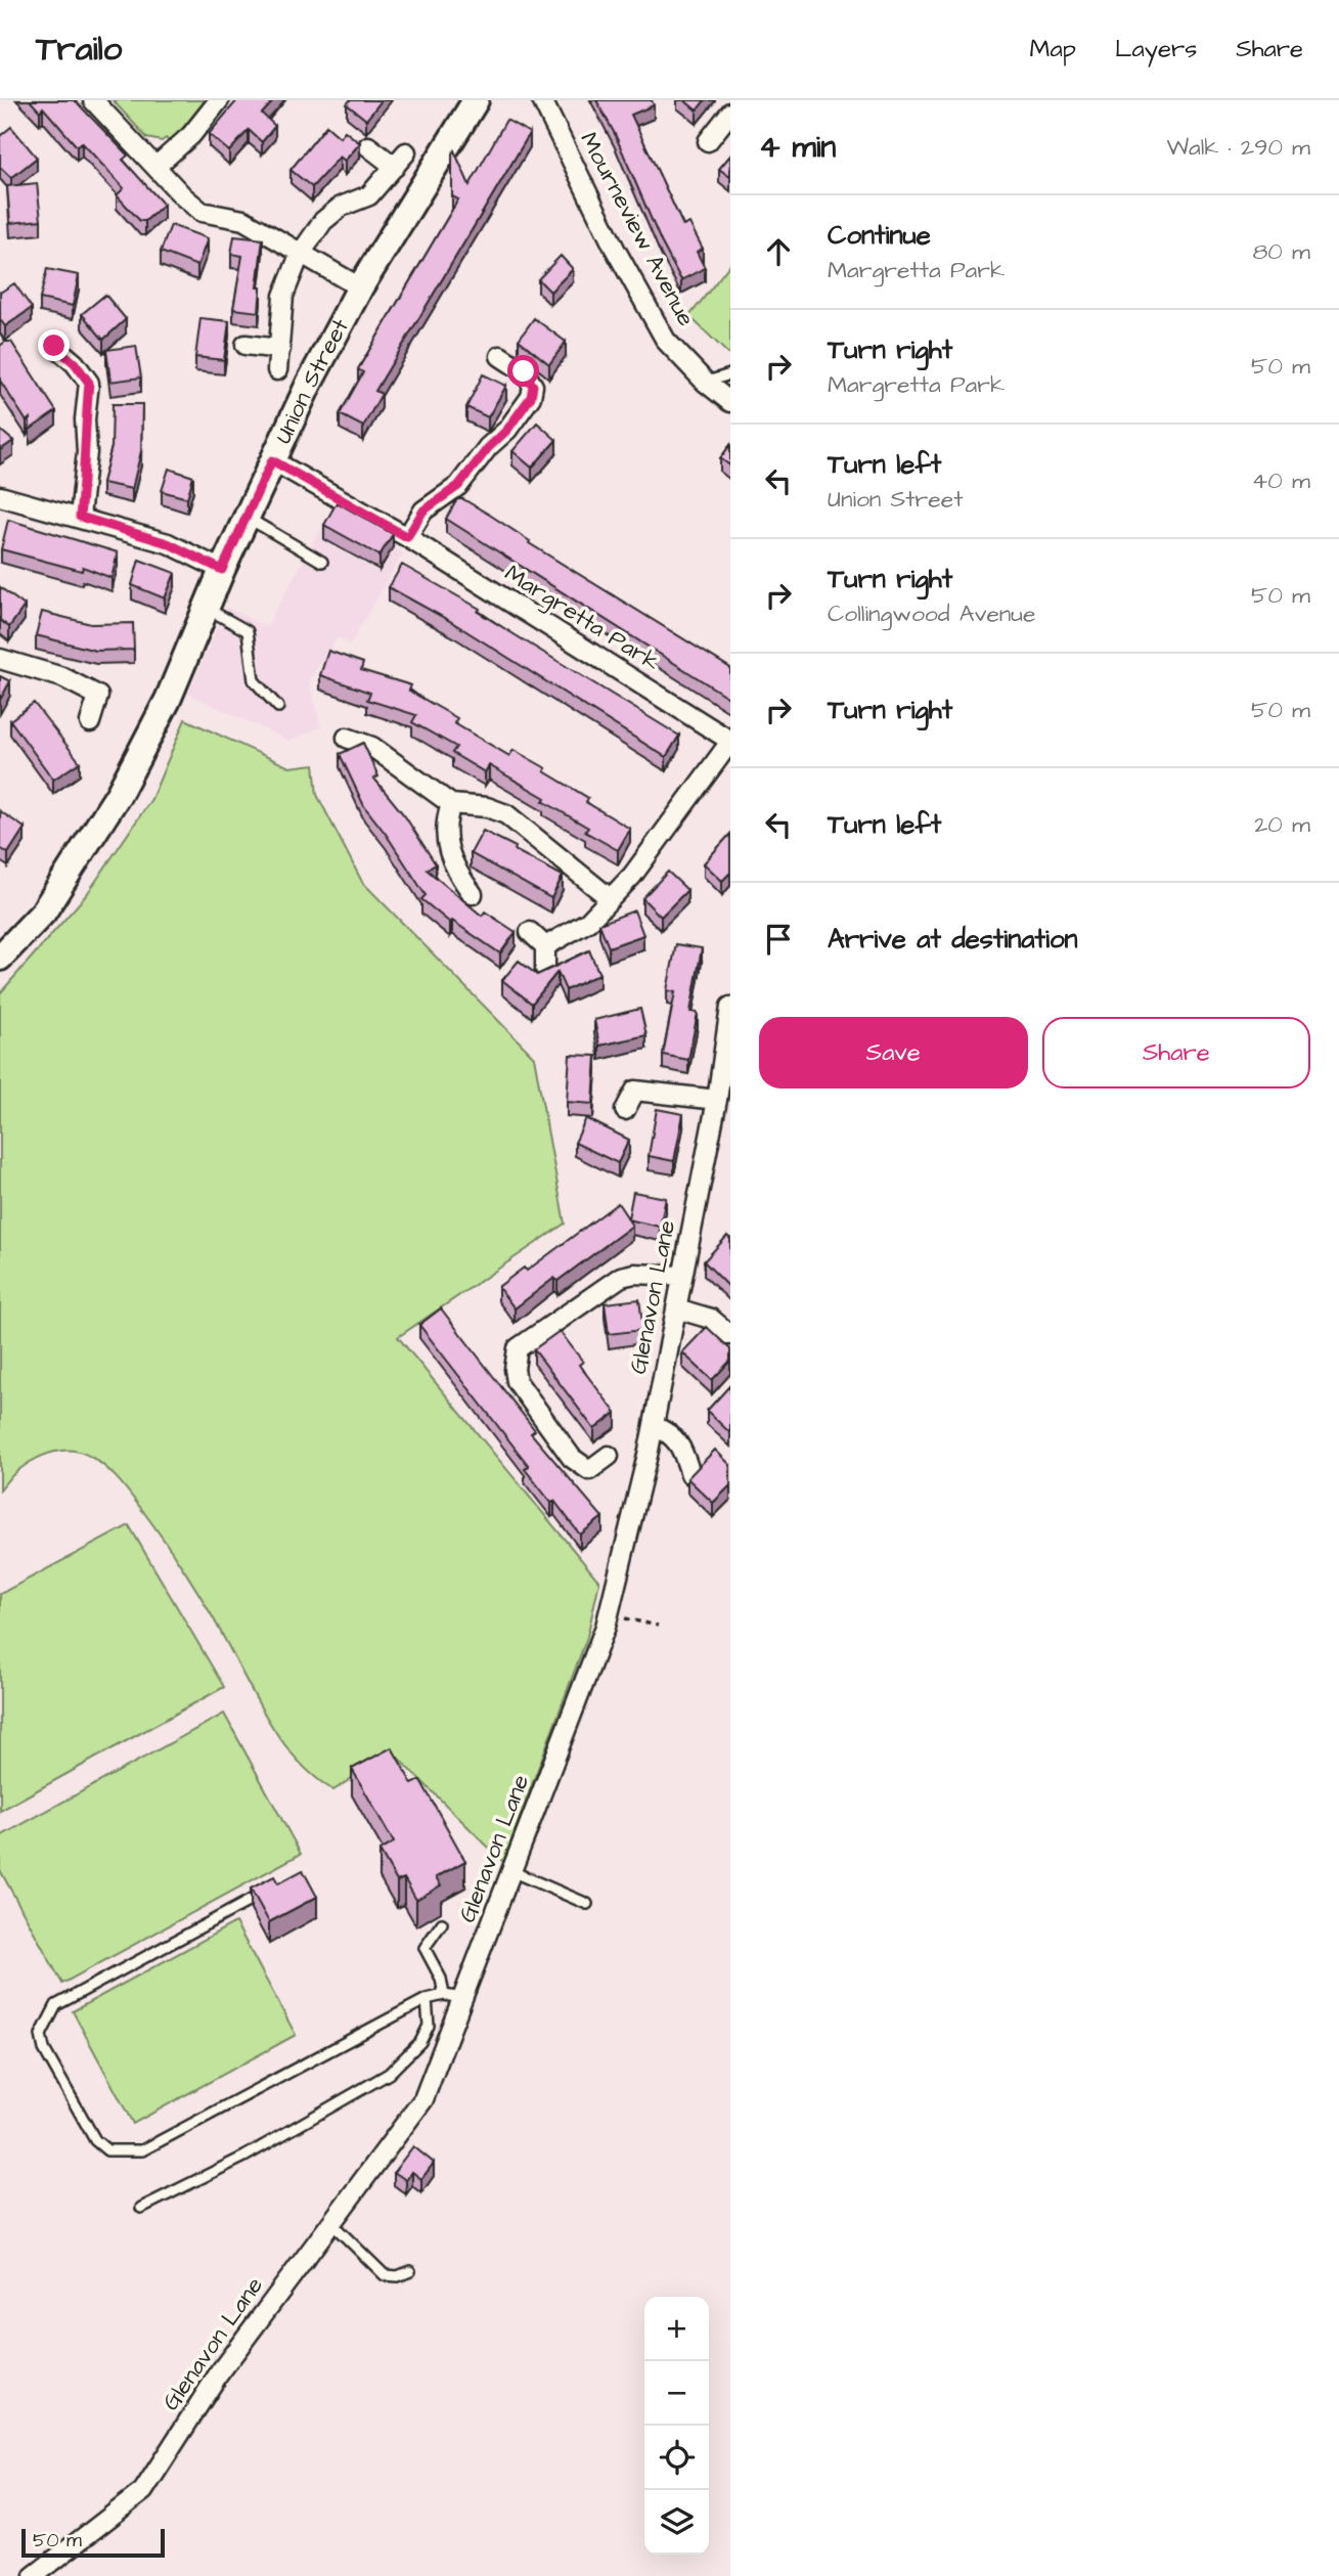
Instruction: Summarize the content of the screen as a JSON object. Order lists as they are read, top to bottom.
{
  "streets": {
    "street": [
      "Mourneview Avenue",
      "Union Street",
      "Margretta Park",
      "Glenavon Lane"
    ]
  },
  "crossings": [
    ["Union Street", "Margretta Park"]
  ],
  "scale_bar": "50 m",
  "page": {
    "header": "Trailo",
    "nav": ["Map", "Layers", "Share"],
    "heading": ["4 min", "Walk · 290 m"],
    "list": [
      ["Continue", "Margretta Park", "80 m"],
      ["Turn right", "Margretta Park", "50 m"],
      ["Turn left", "Union Street", "40 m"],
      ["Turn right", "Collingwood Avenue", "50 m"],
      ["Turn right", "50 m"],
      ["Turn left", "20 m"],
      "Arrive at destination"
    ],
    "buttons": ["Save", "Share"],
    "map_buttons": ["+", "−"],
    "scale": "50 m"
  }
}
